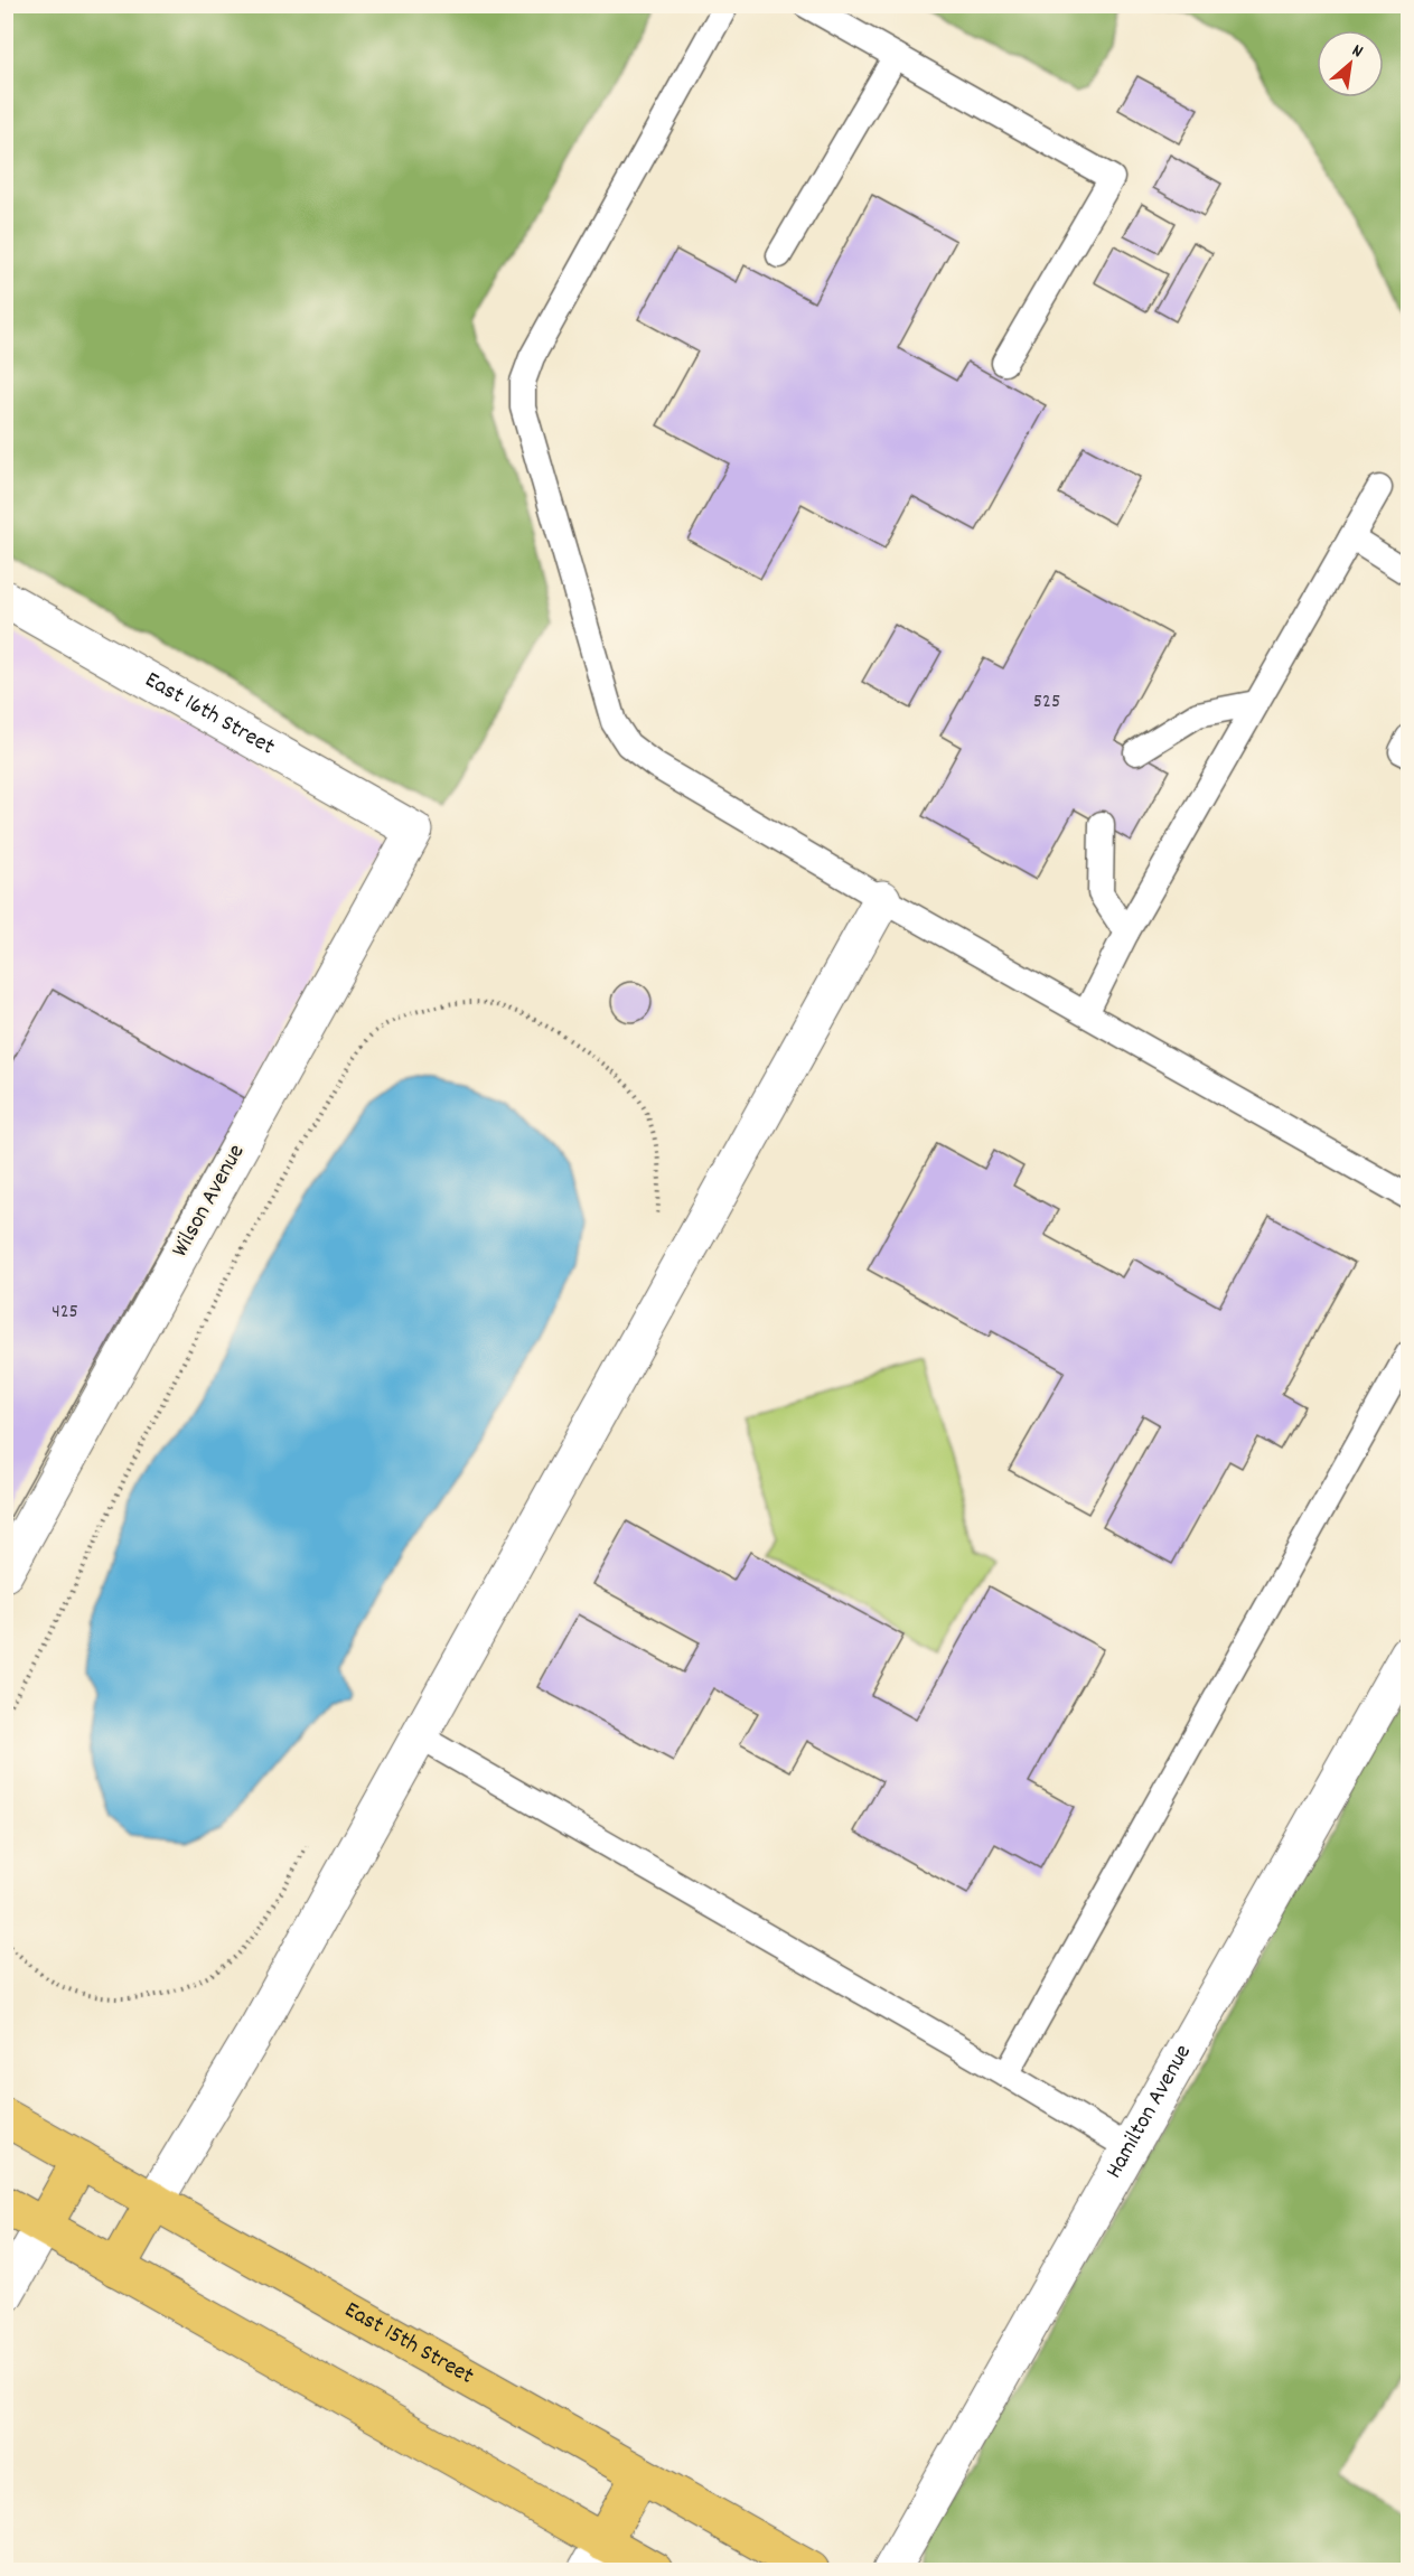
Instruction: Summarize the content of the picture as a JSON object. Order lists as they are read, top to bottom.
{
  "streets": {
    "main road": ["East 15th Street"],
    "street": ["East 16th Street", "Wilson Avenue", "Hamilton Avenue"]
  },
  "crossings": [
    ["East 16th Street", "Wilson Avenue"]
  ],
  "house_numbers": ["525", "425"],
  "north": "top right"
}
